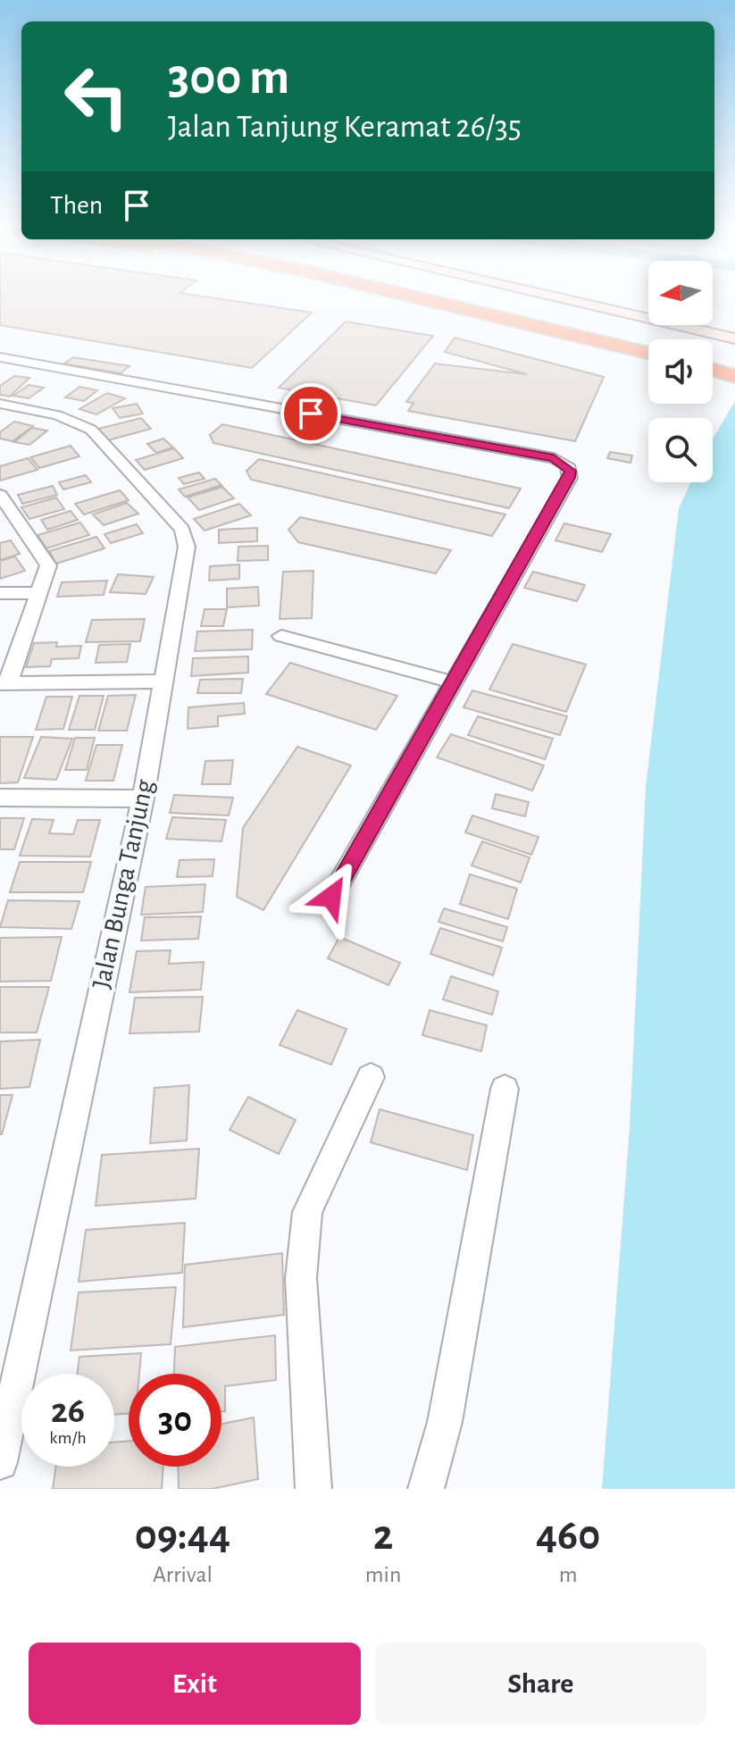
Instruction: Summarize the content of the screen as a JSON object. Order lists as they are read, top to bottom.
{
  "streets": {
    "street": ["Jalan Bunga Tanjung"]
  },
  "north": "left",
  "page": {
    "turn": ["300 m", "Jalan Tanjung Keramat 26/35"],
    "then": "Then",
    "speed": "26 km/h",
    "limit": "30",
    "eta": [
      "09:44",
      "Arrival",
      "2",
      "min",
      "460",
      "m"
    ],
    "buttons": ["Exit", "Share"]
  }
}
